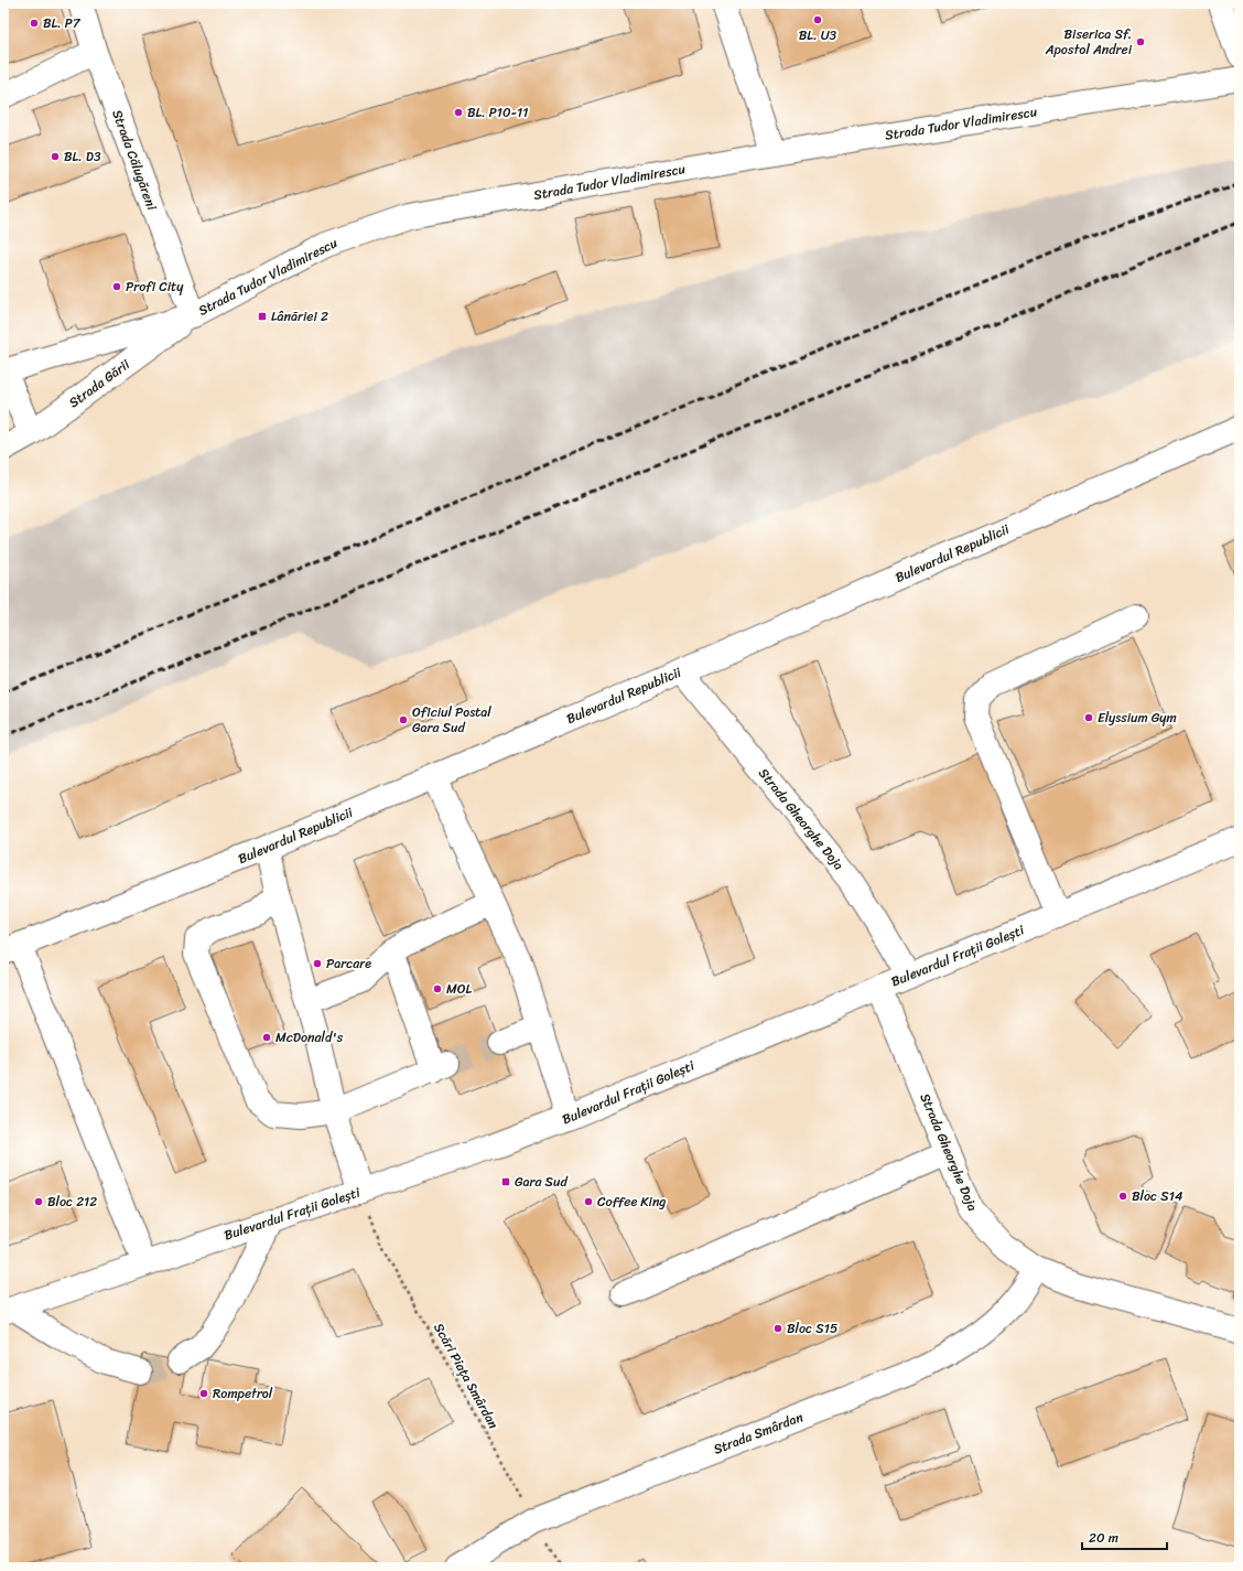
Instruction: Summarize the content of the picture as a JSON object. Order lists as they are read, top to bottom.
{
  "streets": {
    "street": [
      "Strada Tudor Vladimirescu",
      "Strada Călugăreni",
      "Strada Gării",
      "Bulevardul Republicii",
      "Strada Gheorghe Doja",
      "Bulevardul Frații Golești",
      "Strada Smârdan"
    ],
    "path": ["Scări Piața Smârdan"]
  },
  "crossings": [
    ["Strada Tudor Vladimirescu", "Strada Călugăreni"],
    ["Strada Tudor Vladimirescu", "Strada Gării"],
    ["Strada Călugăreni", "Strada Gării"],
    ["Bulevardul Republicii", "Strada Gheorghe Doja"],
    ["Strada Gheorghe Doja", "Bulevardul Frații Golești"],
    ["Strada Gheorghe Doja", "Strada Smârdan"],
    ["Bulevardul Frații Golești", "Scări Piața Smârdan"],
    ["Scări Piața Smârdan", "Strada Smârdan"]
  ],
  "places": {
    "other": [
      "BL. U3",
      "BL. P7",
      "Biserica Sf. Apostol Andrei",
      "BL. P10-11",
      "BL. D3",
      "Profi City",
      "Elyssium Gym",
      "Oficiul Postal Gara Sud",
      "Parcare",
      "MOL",
      "McDonald's",
      "Bloc S14",
      "Bloc 212",
      "Coffee King",
      "Bloc S15",
      "Rompetrol"
    ],
    "transit": ["Lânăriei 2", "Gara Sud"]
  },
  "scale_bar": "20 m"
}
